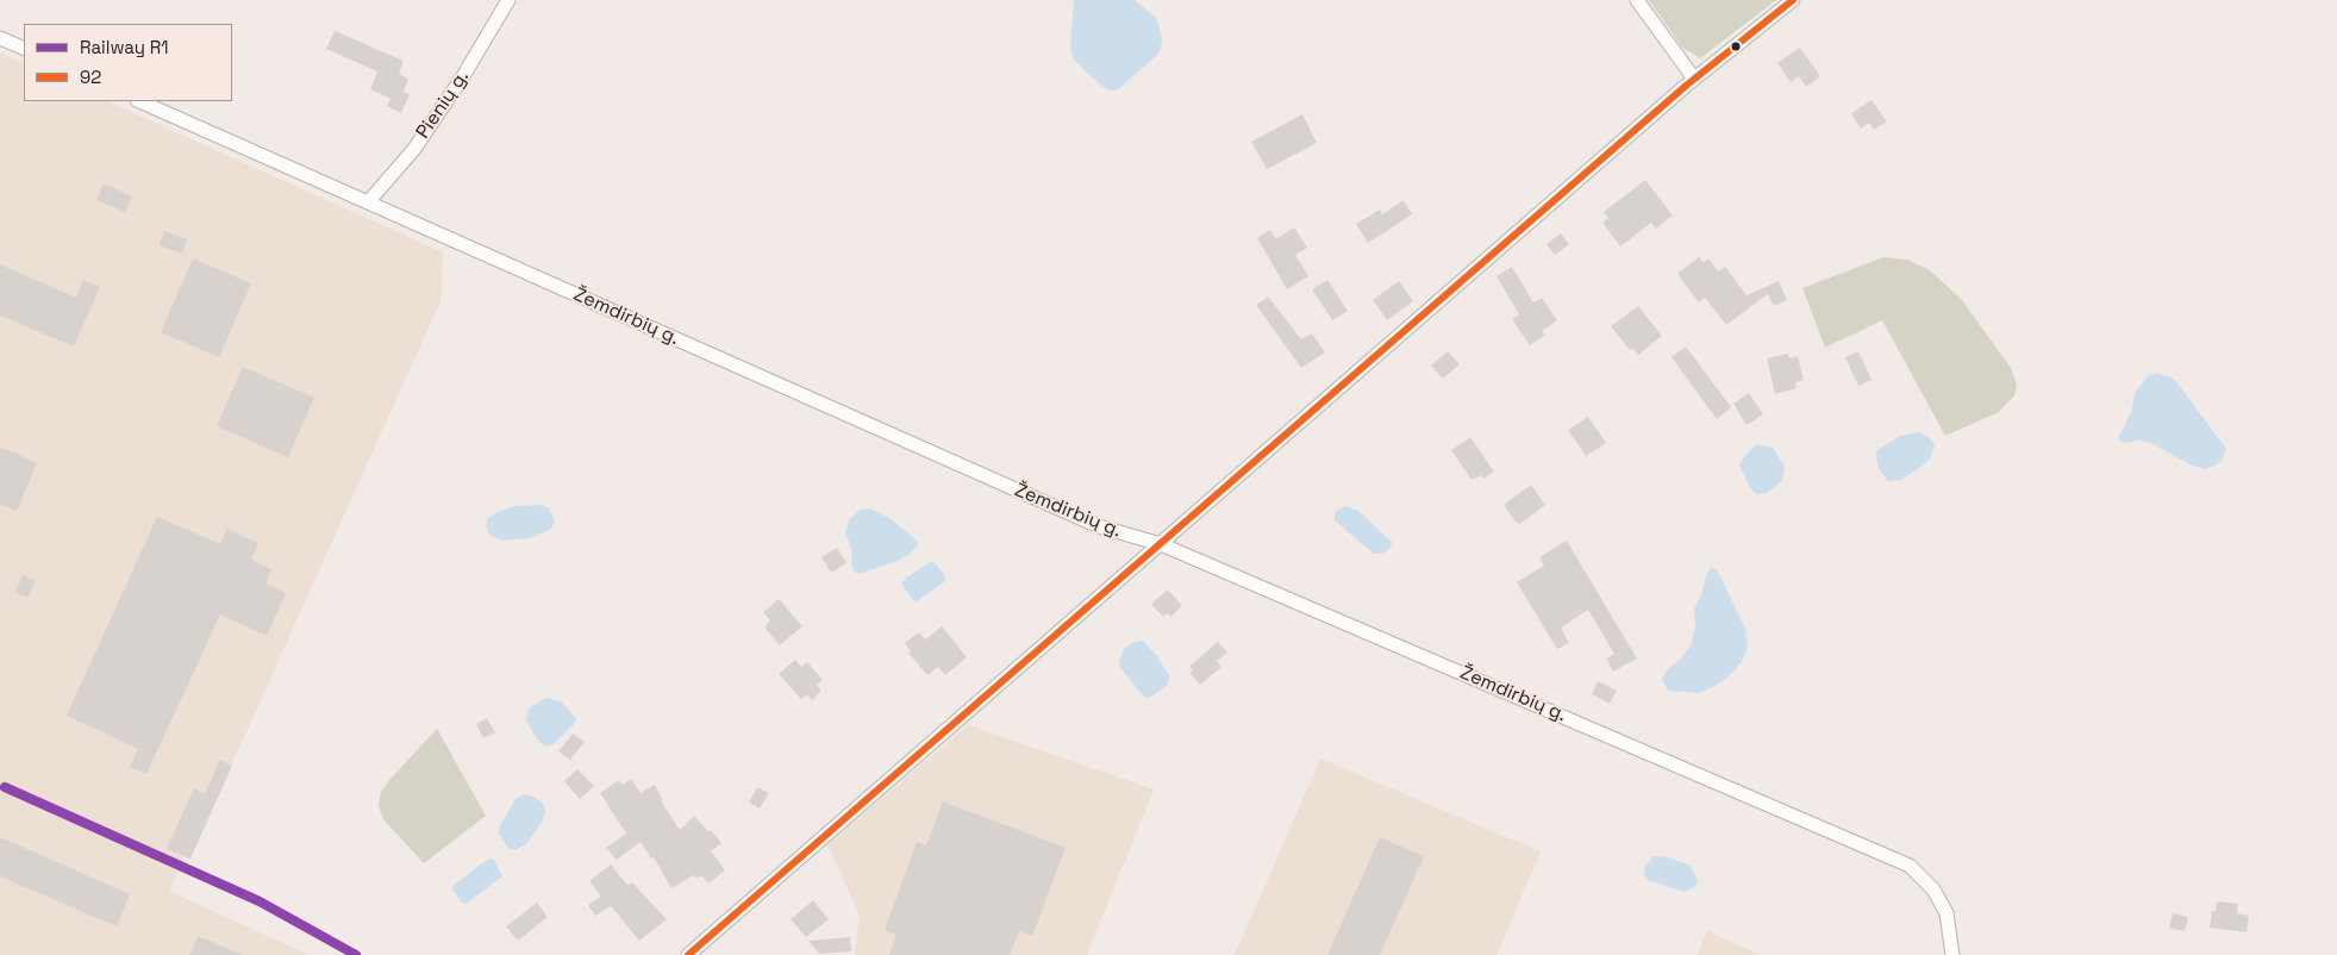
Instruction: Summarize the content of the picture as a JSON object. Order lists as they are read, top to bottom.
{
  "streets": {
    "street": ["Pienių g.", "Žemdirbių g."]
  },
  "crossings": [
    ["Pienių g.", "Žemdirbių g."]
  ],
  "lines": ["transit line 92", "rail line R1"],
  "legend": ["Railway R1", "92"]
}
